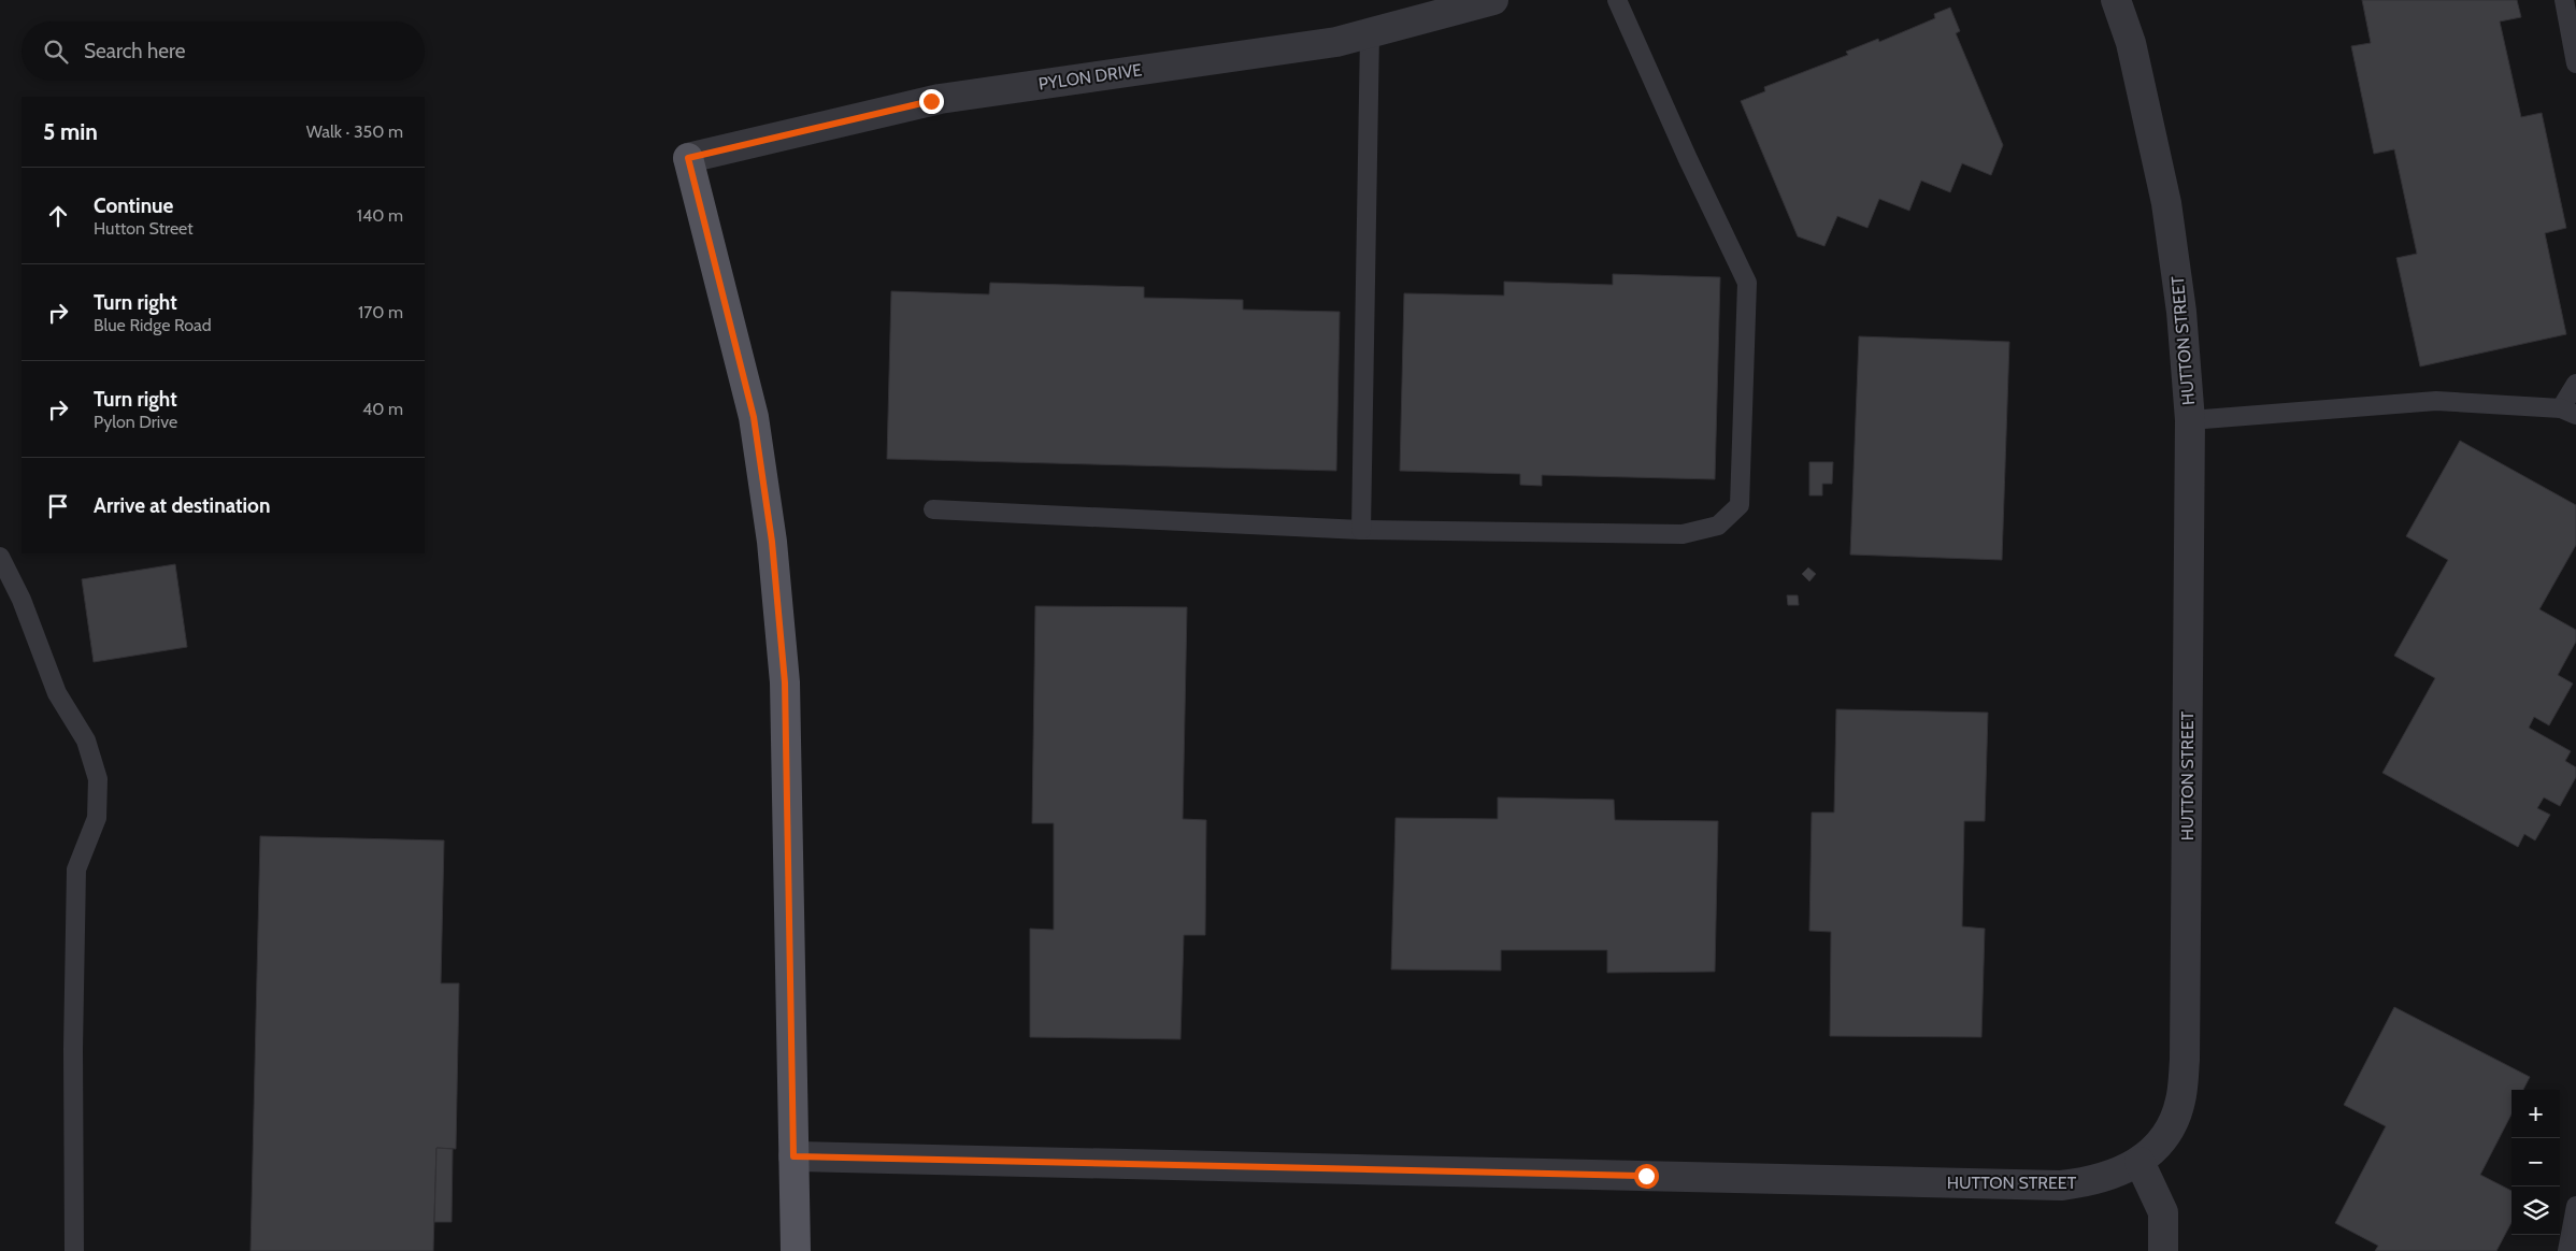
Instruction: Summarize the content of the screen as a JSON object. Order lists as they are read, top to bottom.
{
  "streets": {
    "street": ["PYLON DRIVE", "HUTTON STREET"]
  },
  "page": {
    "search": "Search here",
    "heading": ["5 min", "Walk · 350 m"],
    "list": [
      ["Continue", "Hutton Street", "140 m"],
      ["Turn right", "Blue Ridge Road", "170 m"],
      ["Turn right", "Pylon Drive", "40 m"],
      "Arrive at destination"
    ],
    "map_buttons": ["+", "−"]
  }
}
